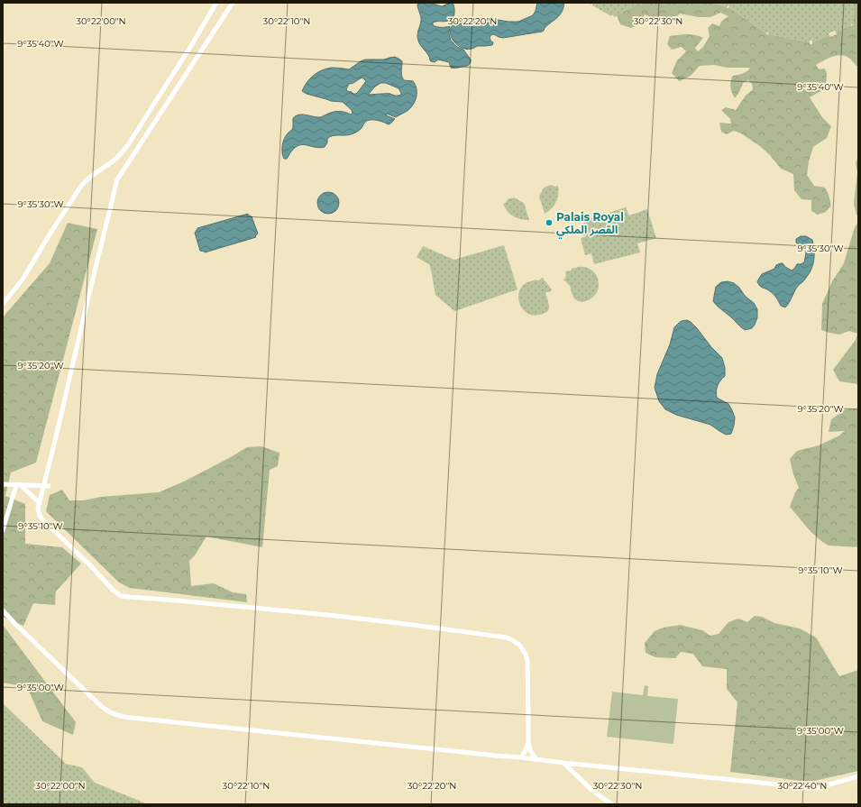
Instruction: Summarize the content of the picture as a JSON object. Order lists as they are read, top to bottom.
{
  "places": ["Palais Royal القصر الملكي"],
  "coordinates": [
    "30°22'00\"N",
    "30°22'10\"N",
    "30°22'20\"N",
    "30°22'30\"N",
    "9°35'40\"W",
    "9°35'30\"W",
    "9°35'20\"W",
    "9°35'10\"W",
    "9°35'00\"W",
    "30°22'40\"N"
  ]
}
